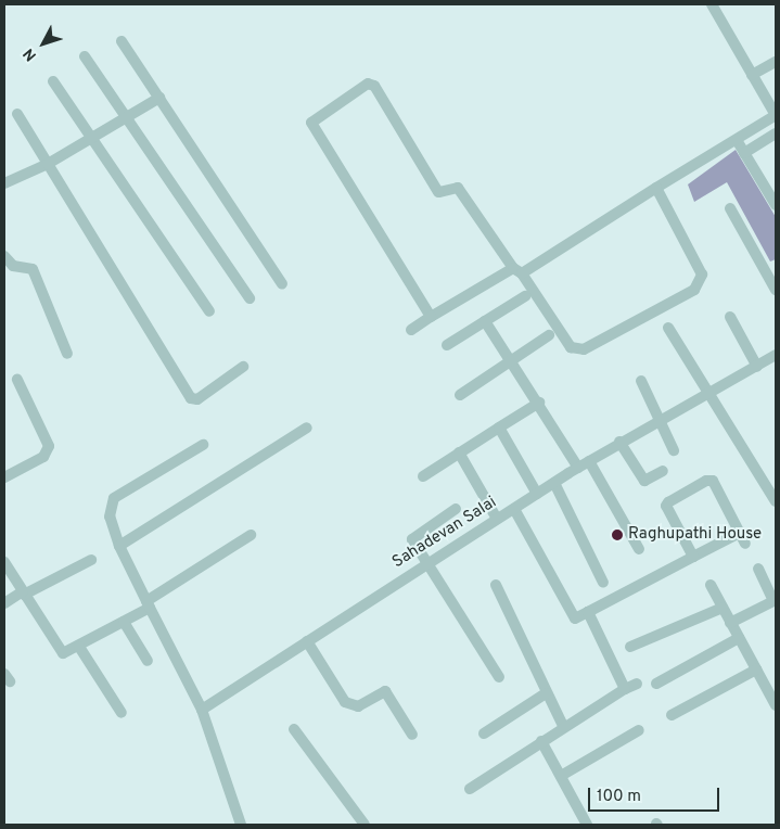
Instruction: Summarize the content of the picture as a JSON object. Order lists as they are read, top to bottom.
{
  "streets": {
    "street": ["Sahadevan Salai"]
  },
  "places": ["Raghupathi House"],
  "scale_bar": "100 m",
  "north": "bottom left"
}
